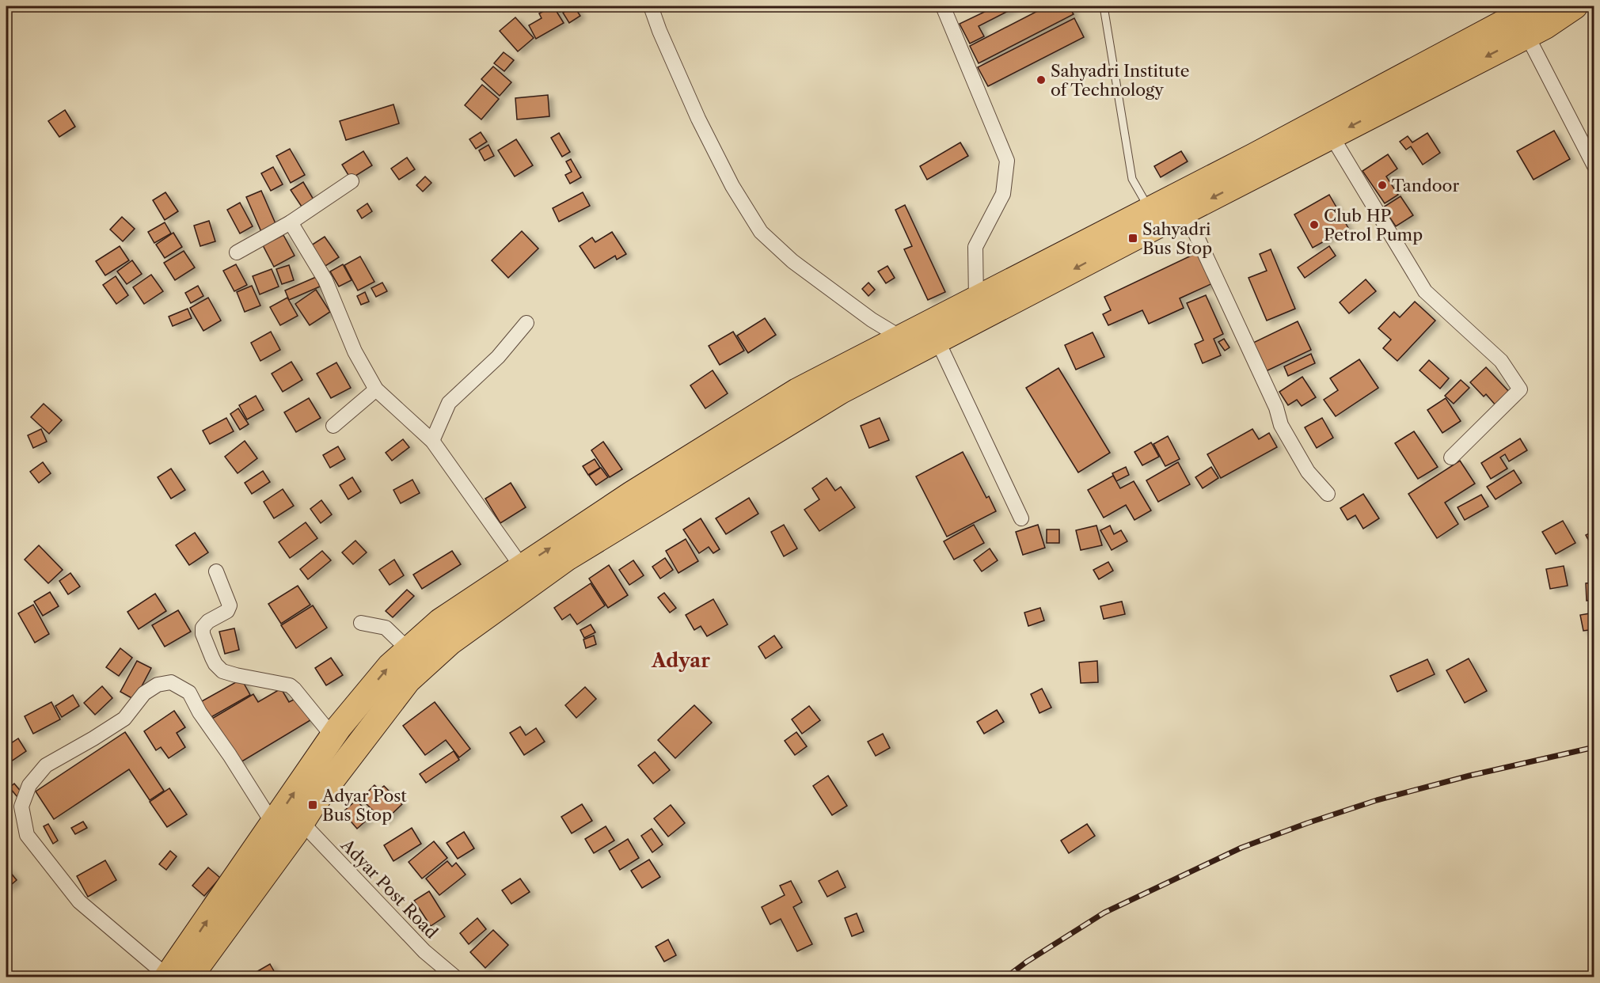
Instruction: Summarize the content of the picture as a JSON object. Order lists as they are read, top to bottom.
{
  "streets": {
    "street": ["Adyar Post Road"]
  },
  "districts": ["Adyar"],
  "places": {
    "other": ["Sahyadri Institute of Technology", "Tandoor", "Club HP Petrol Pump"],
    "transit": ["Sahyadri Bus Stop", "Adyar Post Bus Stop"]
  }
}
